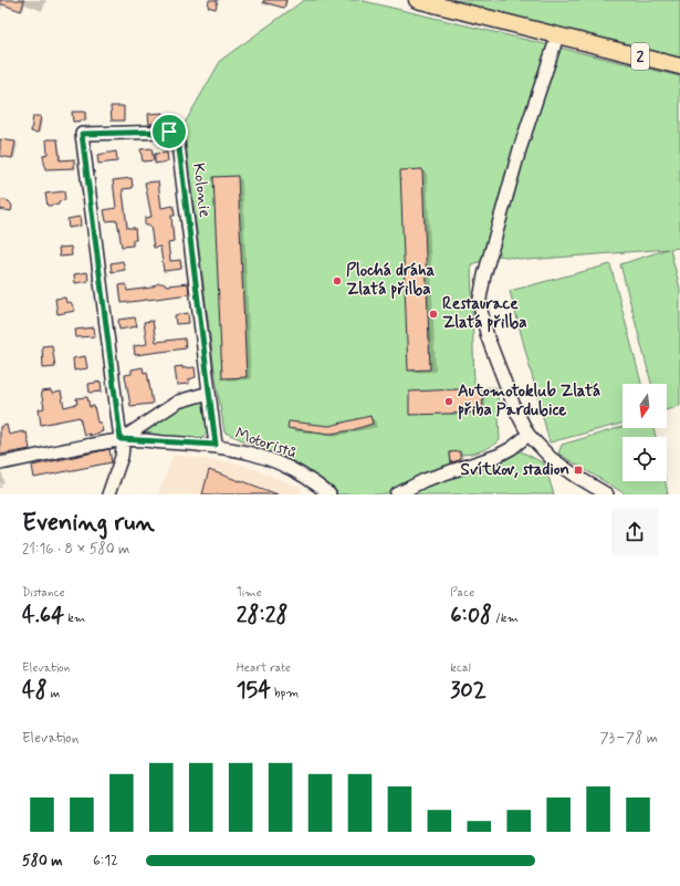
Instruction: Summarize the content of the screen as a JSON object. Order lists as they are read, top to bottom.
{
  "streets": {
    "main road": ["2"],
    "street": ["Kolonie", "Motoristů"]
  },
  "crossings": [
    ["Kolonie", "Motoristů"]
  ],
  "places": {
    "other": ["Plochá dráha Zlatá přilba", "Restaurace Zlatá přilba", "Automotoklub Zlatá přiba Pardubice"],
    "transit": ["Svítkov, stadion"]
  },
  "north": "bottom",
  "page": {
    "heading": ["Evening run", "21:16 · 8 × 580 m"],
    "stats": [
      ["Distance", "4.64 km"],
      ["Time", "28:28"],
      ["Pace", "6:08 /km"],
      ["Elevation", "48 m"],
      ["Heart rate", "154 bpm"],
      ["kcal", "302"]
    ],
    "chart": ["Elevation", "73–78 m"],
    "list": [
      {
        "name": "580 m",
        "note": "6:12"
      }
    ]
  }
}
